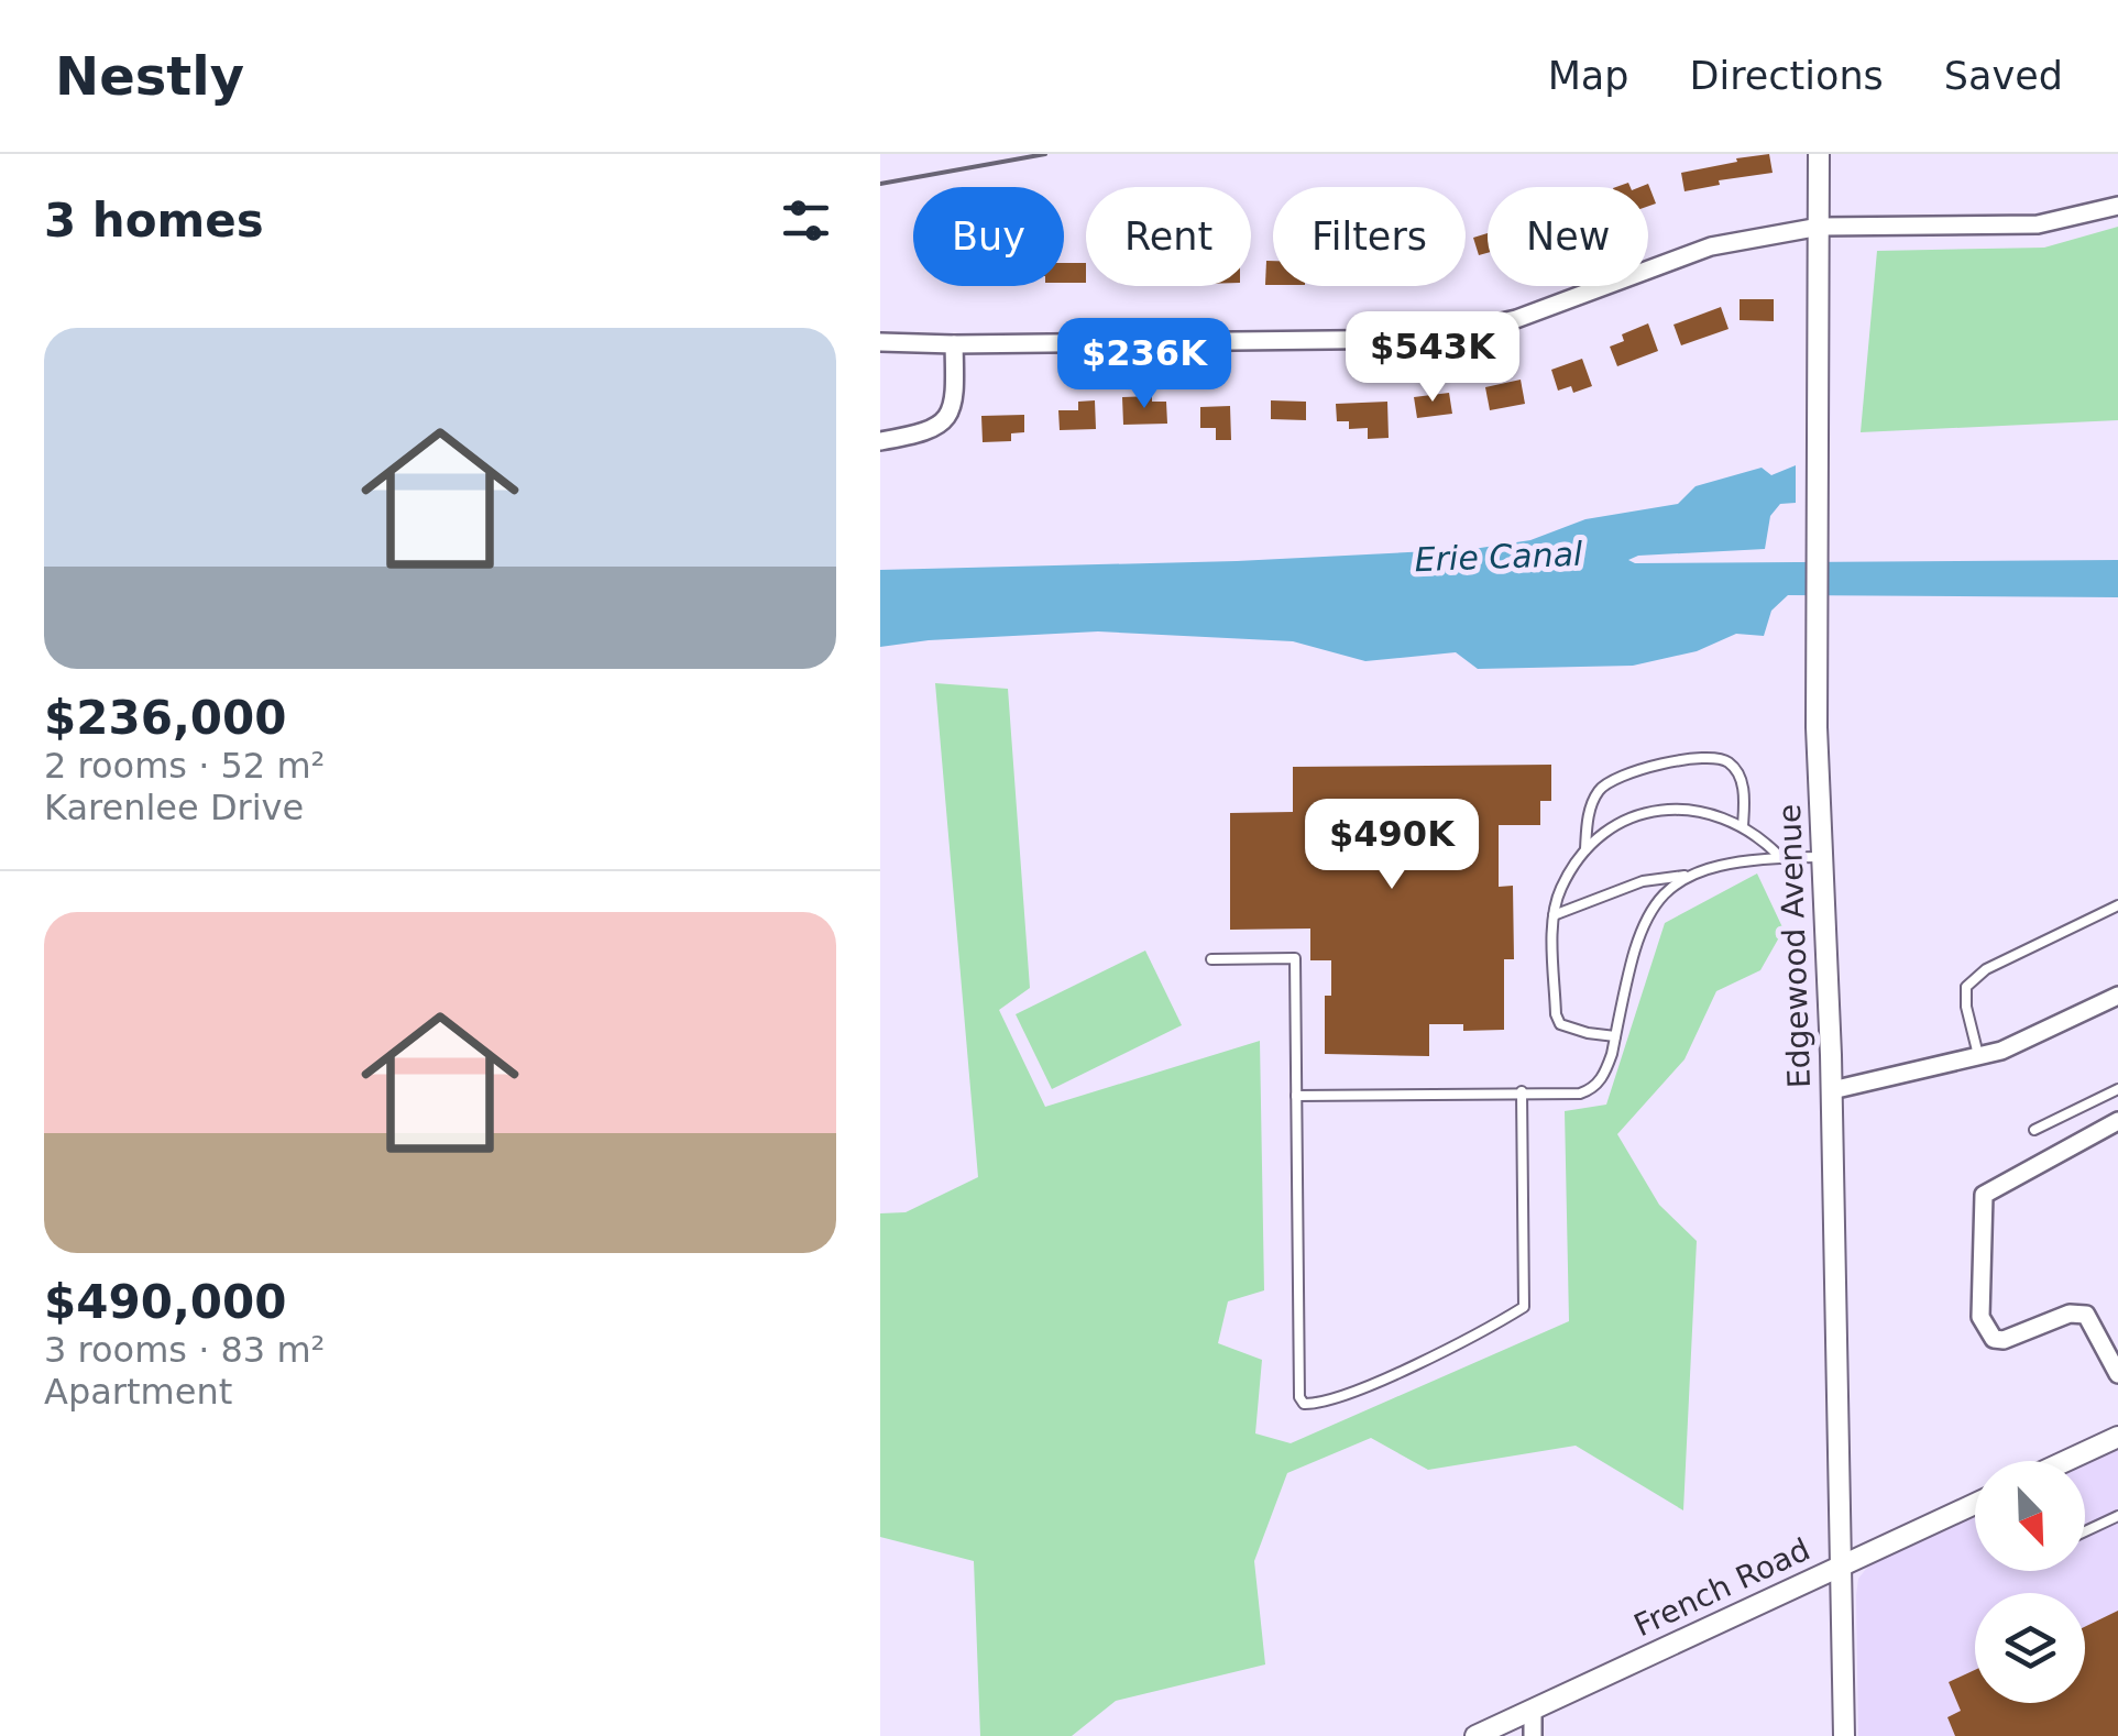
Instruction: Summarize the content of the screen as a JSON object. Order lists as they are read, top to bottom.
{
  "streets": {
    "street": ["Edgewood Avenue", "French Road"]
  },
  "crossings": [
    ["Edgewood Avenue", "French Road"]
  ],
  "water": ["Erie Canal"],
  "north": "bottom right",
  "page": {
    "header": "Nestly",
    "nav": ["Map", "Directions", "Saved"],
    "heading": "3 homes",
    "chip": [
      "Buy",
      "Rent",
      "Filters",
      "New"
    ],
    "list": [
      {
        "name": "$236,000",
        "note": "2 rooms · 52 m² · Karenlee Drive"
      },
      {
        "name": "$490,000",
        "note": "3 rooms · 83 m² · Apartment"
      }
    ],
    "price": ["$543K", "$236K", "$490K"]
  }
}
